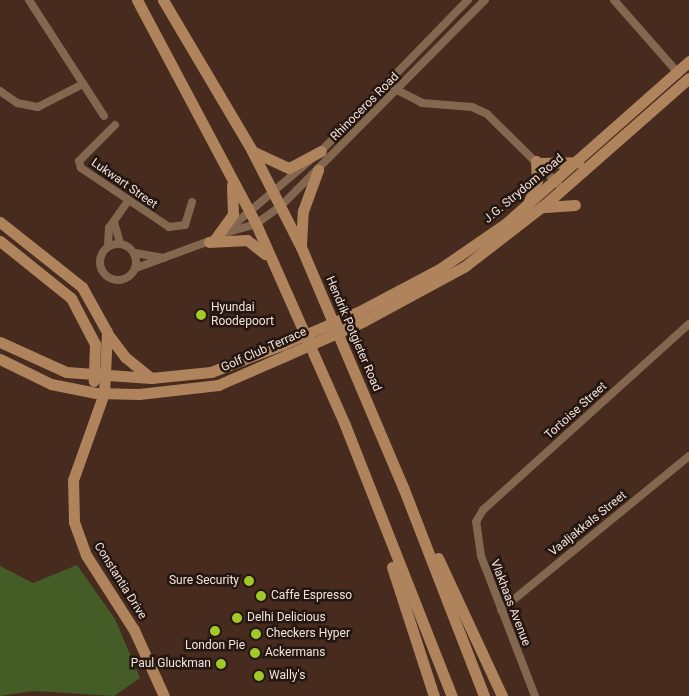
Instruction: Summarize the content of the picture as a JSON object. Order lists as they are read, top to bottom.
{
  "streets": {
    "street": [
      "Rhinoceros Road",
      "Lukwart Street",
      "J.G. Strydom Road",
      "Hendrik Potgieter Road",
      "Golf Club Terrace",
      "Tortoise Street",
      "Vaaljakkals Street",
      "Constantia Drive",
      "Vlakhaas Avenue"
    ]
  },
  "crossings": [
    ["Rhinoceros Road", "Hendrik Potgieter Road"],
    ["J.G. Strydom Road", "Golf Club Terrace"],
    ["Golf Club Terrace", "Constantia Drive"],
    ["Tortoise Street", "Vlakhaas Avenue"],
    ["Vaaljakkals Street", "Vlakhaas Avenue"]
  ],
  "places": [
    "Hyundai Roodepoort",
    "Sure Security",
    "Caffe Espresso",
    "Delhi Delicious",
    "London Pie",
    "Checkers Hyper",
    "Ackermans",
    "Paul Gluckman",
    "Wally's"
  ]
}
